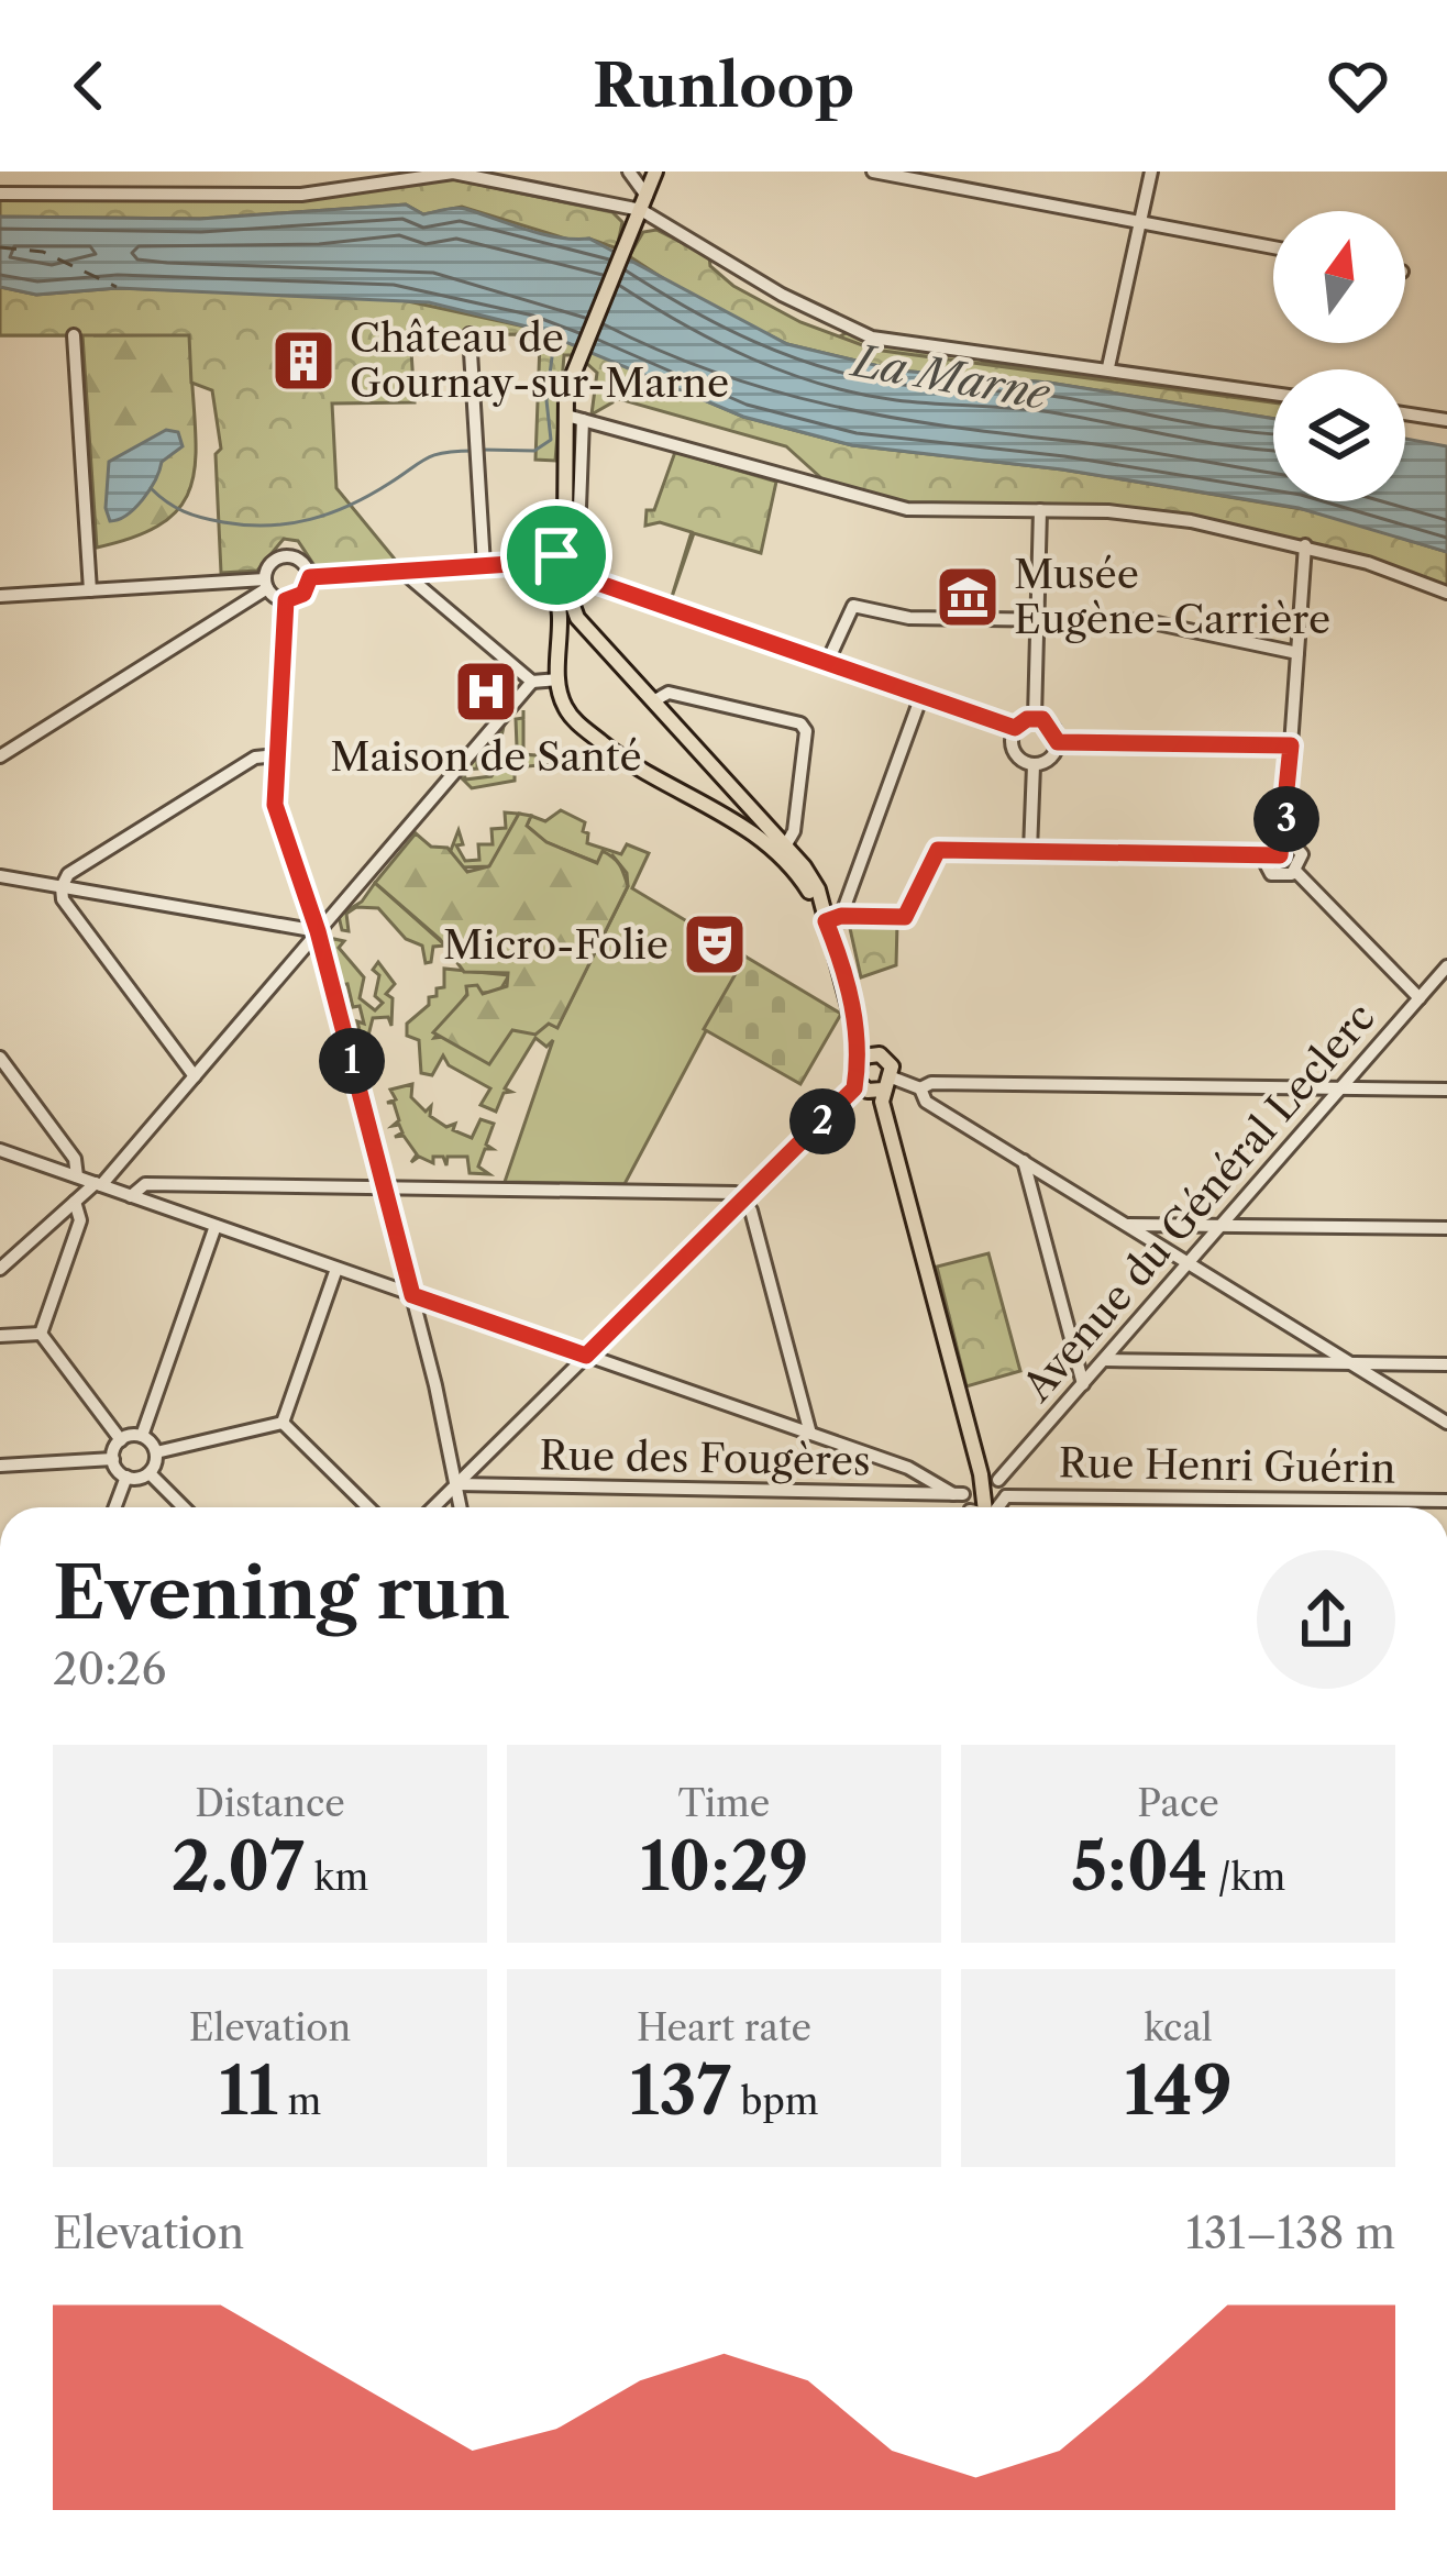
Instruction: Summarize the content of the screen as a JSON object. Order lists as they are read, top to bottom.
{
  "streets": {
    "street": ["Avenue du Général Leclerc", "Rue des Fougères", "Rue Henri Guérin"]
  },
  "water": ["La Marne"],
  "places": {
    "building": ["Château de Gournay-sur-Marne"],
    "museum": ["Musée Eugène-Carrière"],
    "hospital": ["Maison de Santé"],
    "theatre": ["Micro-Folie"]
  },
  "north": "top",
  "page": {
    "header": "Runloop",
    "pins": ["3", "1", "2"],
    "heading": ["Evening run", "20:26"],
    "stats": [
      ["Distance", "2.07 km"],
      ["Time", "10:29"],
      ["Pace", "5:04 /km"],
      ["Elevation", "11 m"],
      ["Heart rate", "137 bpm"],
      ["kcal", "149"]
    ],
    "chart": ["Elevation", "131–138 m"]
  }
}
